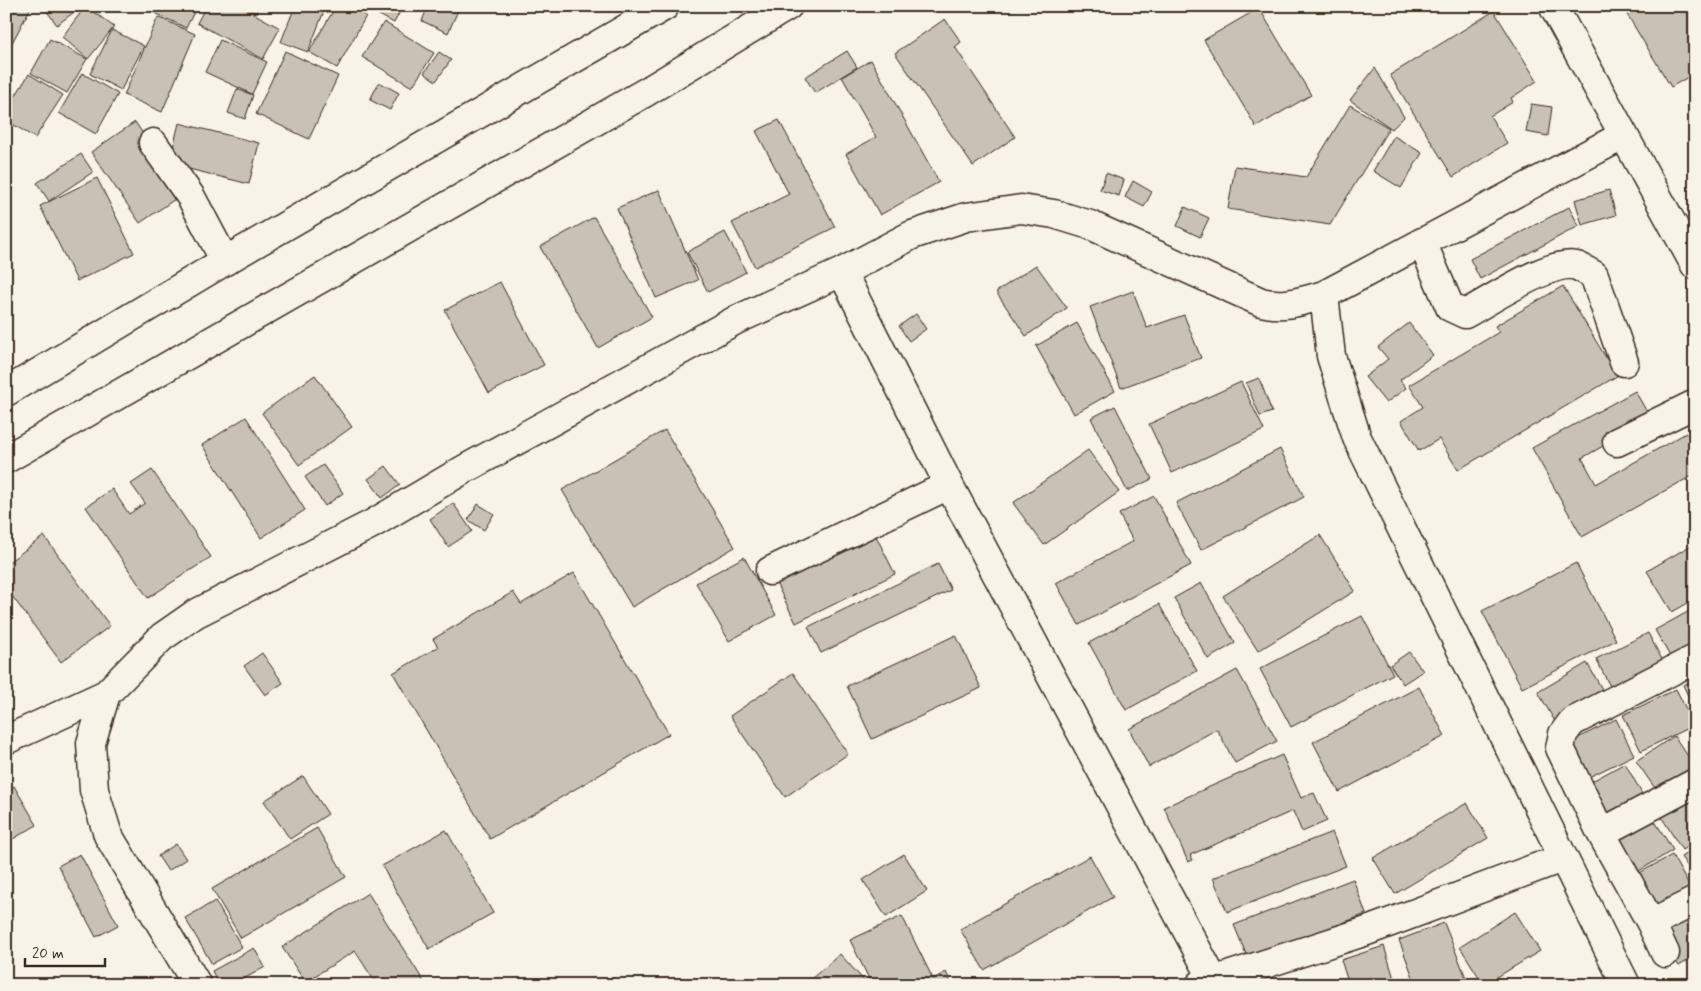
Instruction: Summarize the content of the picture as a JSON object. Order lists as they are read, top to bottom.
{
  "scale_bar": "20 m"
}
